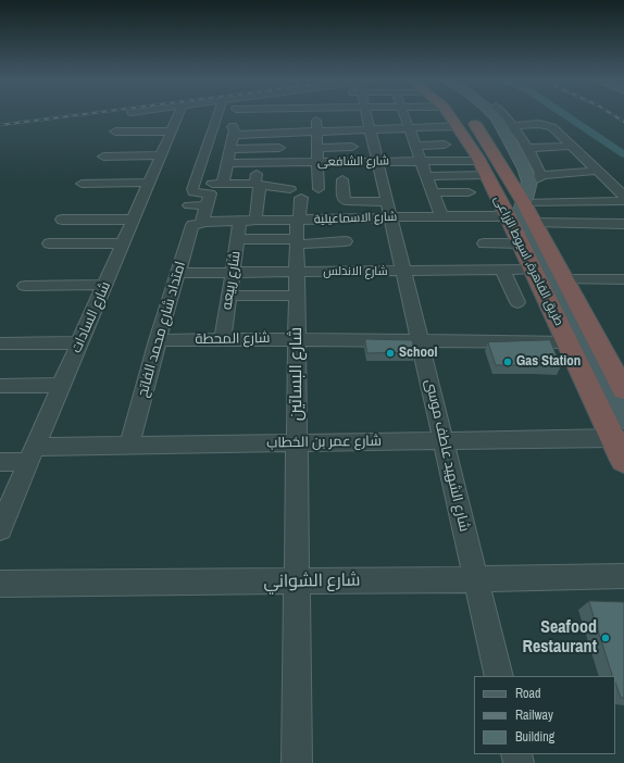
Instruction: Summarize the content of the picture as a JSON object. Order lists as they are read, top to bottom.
{
  "streets": {
    "highway": ["طريق القاهرة, اسيوط الزراعى"],
    "street": [
      "شارع الشافعى",
      "شارع الاسماعيلية",
      "شارع الاندلس",
      "شارع ربيعه",
      "شارع السادات",
      "امتداد شارع محمد الفاتح",
      "شارع المحطة",
      "شارع البساتين",
      "شارع عمر بن الخطاب",
      "شارع الشهيد عاطف موسى",
      "شارع الشواني"
    ]
  },
  "crossings": [
    ["شارع الشافعى", "طريق القاهرة, اسيوط الزراعى"],
    ["شارع الشافعى", "شارع ربيعه"],
    ["شارع الشافعى", "شارع الشهيد عاطف موسى"],
    ["شارع الاسماعيلية", "طريق القاهرة, اسيوط الزراعى"],
    ["شارع الاسماعيلية", "شارع ربيعه"],
    ["شارع الاسماعيلية", "امتداد شارع محمد الفاتح"],
    ["شارع الاسماعيلية", "شارع البساتين"],
    ["شارع الاسماعيلية", "شارع الشهيد عاطف موسى"],
    ["طريق القاهرة, اسيوط الزراعى", "شارع الاندلس"],
    ["طريق القاهرة, اسيوط الزراعى", "شارع المحطة"],
    ["طريق القاهرة, اسيوط الزراعى", "شارع عمر بن الخطاب"],
    ["شارع الاندلس", "شارع ربيعه"],
    ["شارع الاندلس", "امتداد شارع محمد الفاتح"],
    ["شارع الاندلس", "شارع البساتين"],
    ["شارع الاندلس", "شارع الشهيد عاطف موسى"],
    ["شارع ربيعه", "شارع المحطة"],
    ["شارع السادات", "شارع عمر بن الخطاب"],
    ["امتداد شارع محمد الفاتح", "شارع المحطة"],
    ["امتداد شارع محمد الفاتح", "شارع عمر بن الخطاب"],
    ["شارع المحطة", "شارع البساتين"],
    ["شارع المحطة", "شارع الشهيد عاطف موسى"],
    ["شارع البساتين", "شارع عمر بن الخطاب"],
    ["شارع البساتين", "شارع الشواني"],
    ["شارع عمر بن الخطاب", "شارع الشهيد عاطف موسى"],
    ["شارع الشهيد عاطف موسى", "شارع الشواني"]
  ],
  "places": ["School", "Gas Station", "Seafood Restaurant"],
  "legend": ["Road", "Railway", "Building"]
}
